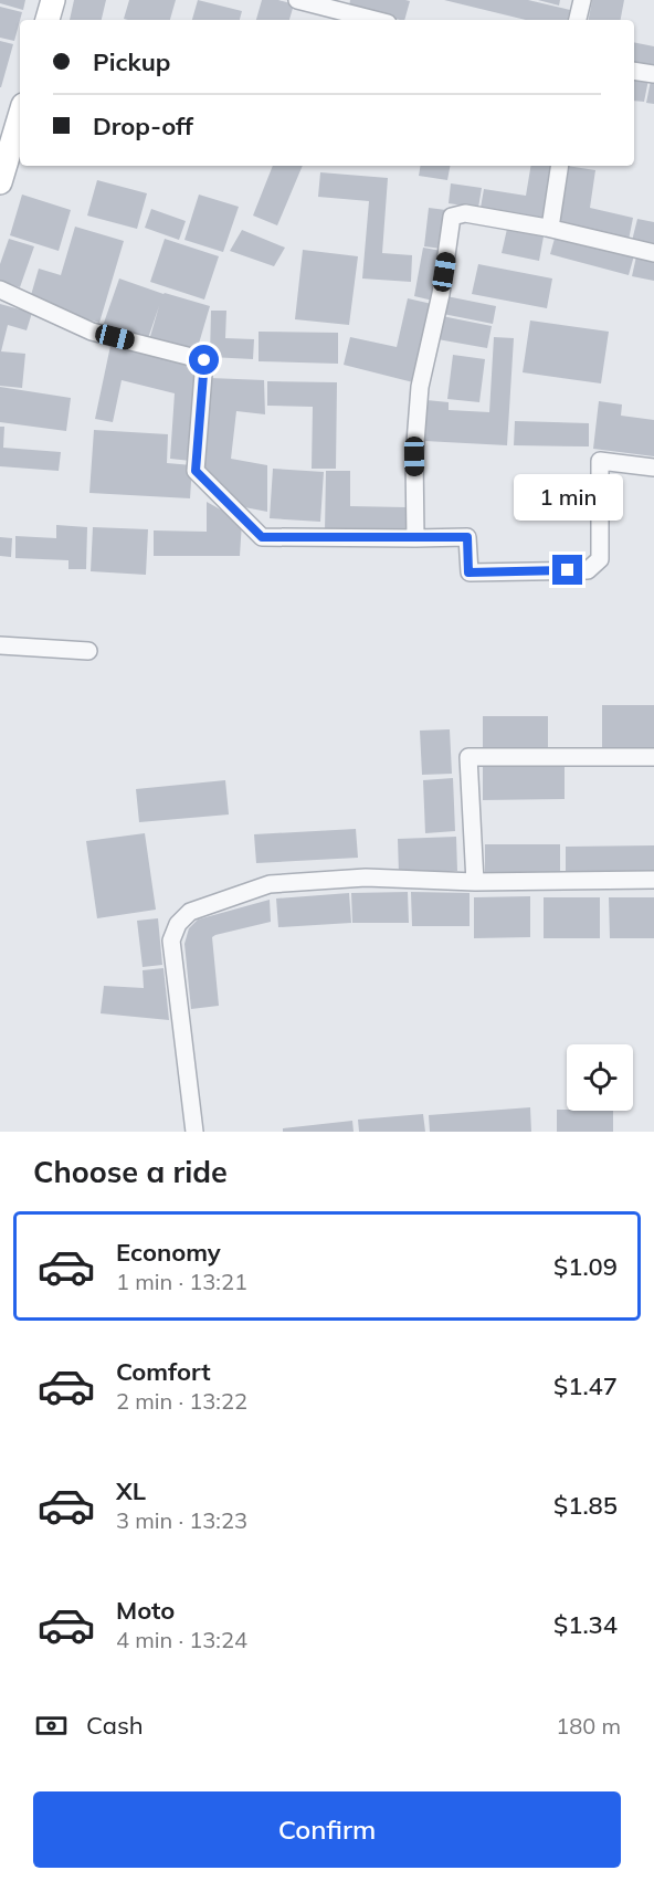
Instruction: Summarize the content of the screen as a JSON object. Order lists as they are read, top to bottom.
{
  "page": {
    "banner": ["Pickup", "Drop-off"],
    "bubble": "1 min",
    "heading": "Choose a ride",
    "list": [
      {
        "name": "Economy",
        "note": "1 min · 13:21",
        "value": "$1.09"
      },
      {
        "name": "Comfort",
        "note": "2 min · 13:22",
        "value": "$1.47"
      },
      {
        "name": "XL",
        "note": "3 min · 13:23",
        "value": "$1.85"
      },
      {
        "name": "Moto",
        "note": "4 min · 13:24",
        "value": "$1.34"
      }
    ],
    "pay": ["Cash", "180 m"],
    "buttons": "Confirm"
  }
}
